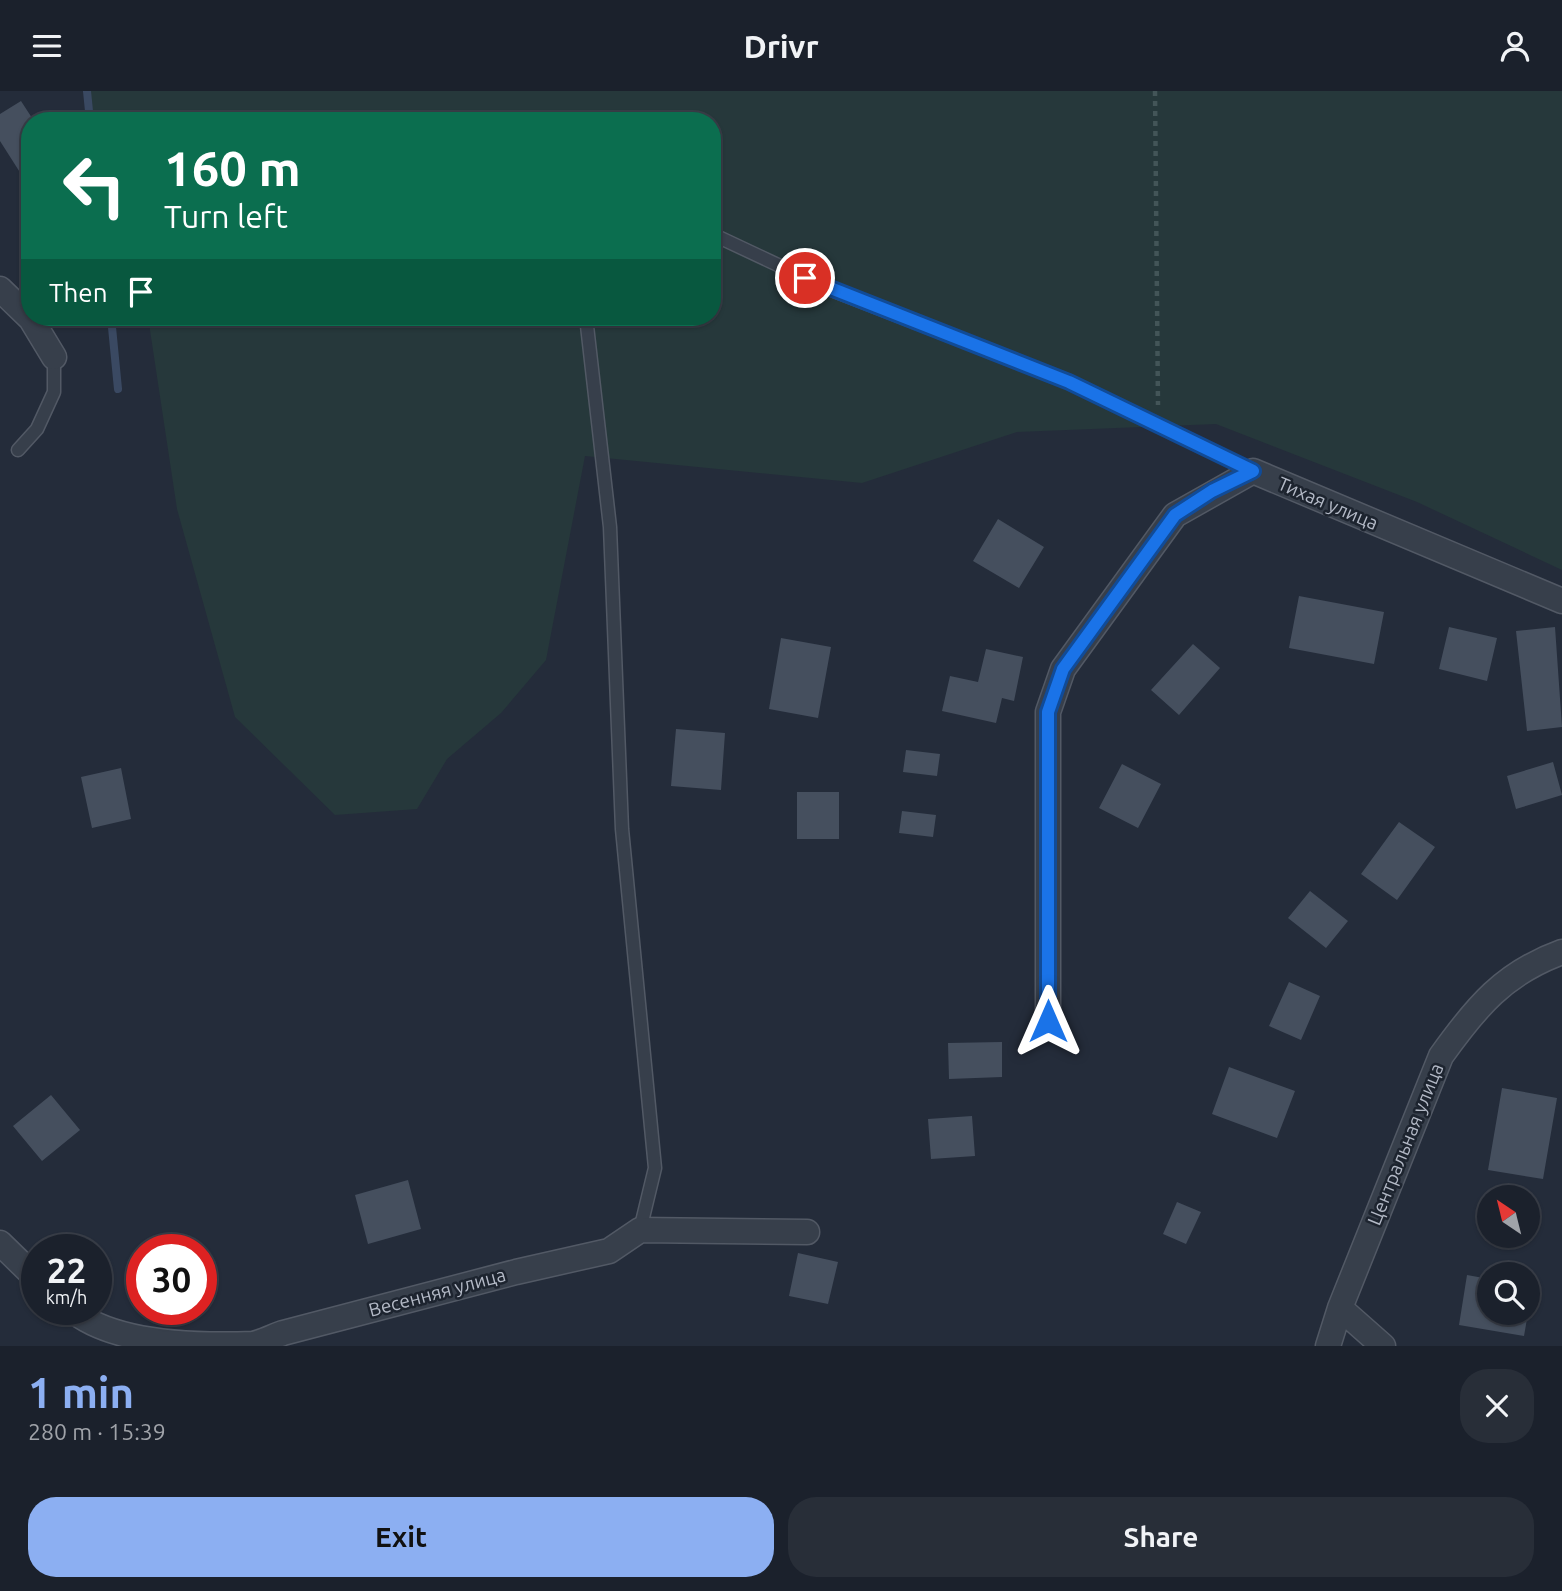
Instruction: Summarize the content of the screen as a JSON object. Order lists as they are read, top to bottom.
{
  "streets": {
    "street": ["Тихая улица", "Центральная улица", "Весенняя улица"]
  },
  "north": "top left",
  "page": {
    "header": "Drivr",
    "turn": ["160 m", "Turn left"],
    "then": "Then",
    "speed": "22 km/h",
    "limit": "30",
    "heading": ["1 min", "280 m · 15:39"],
    "buttons": ["Exit", "Share"]
  }
}
